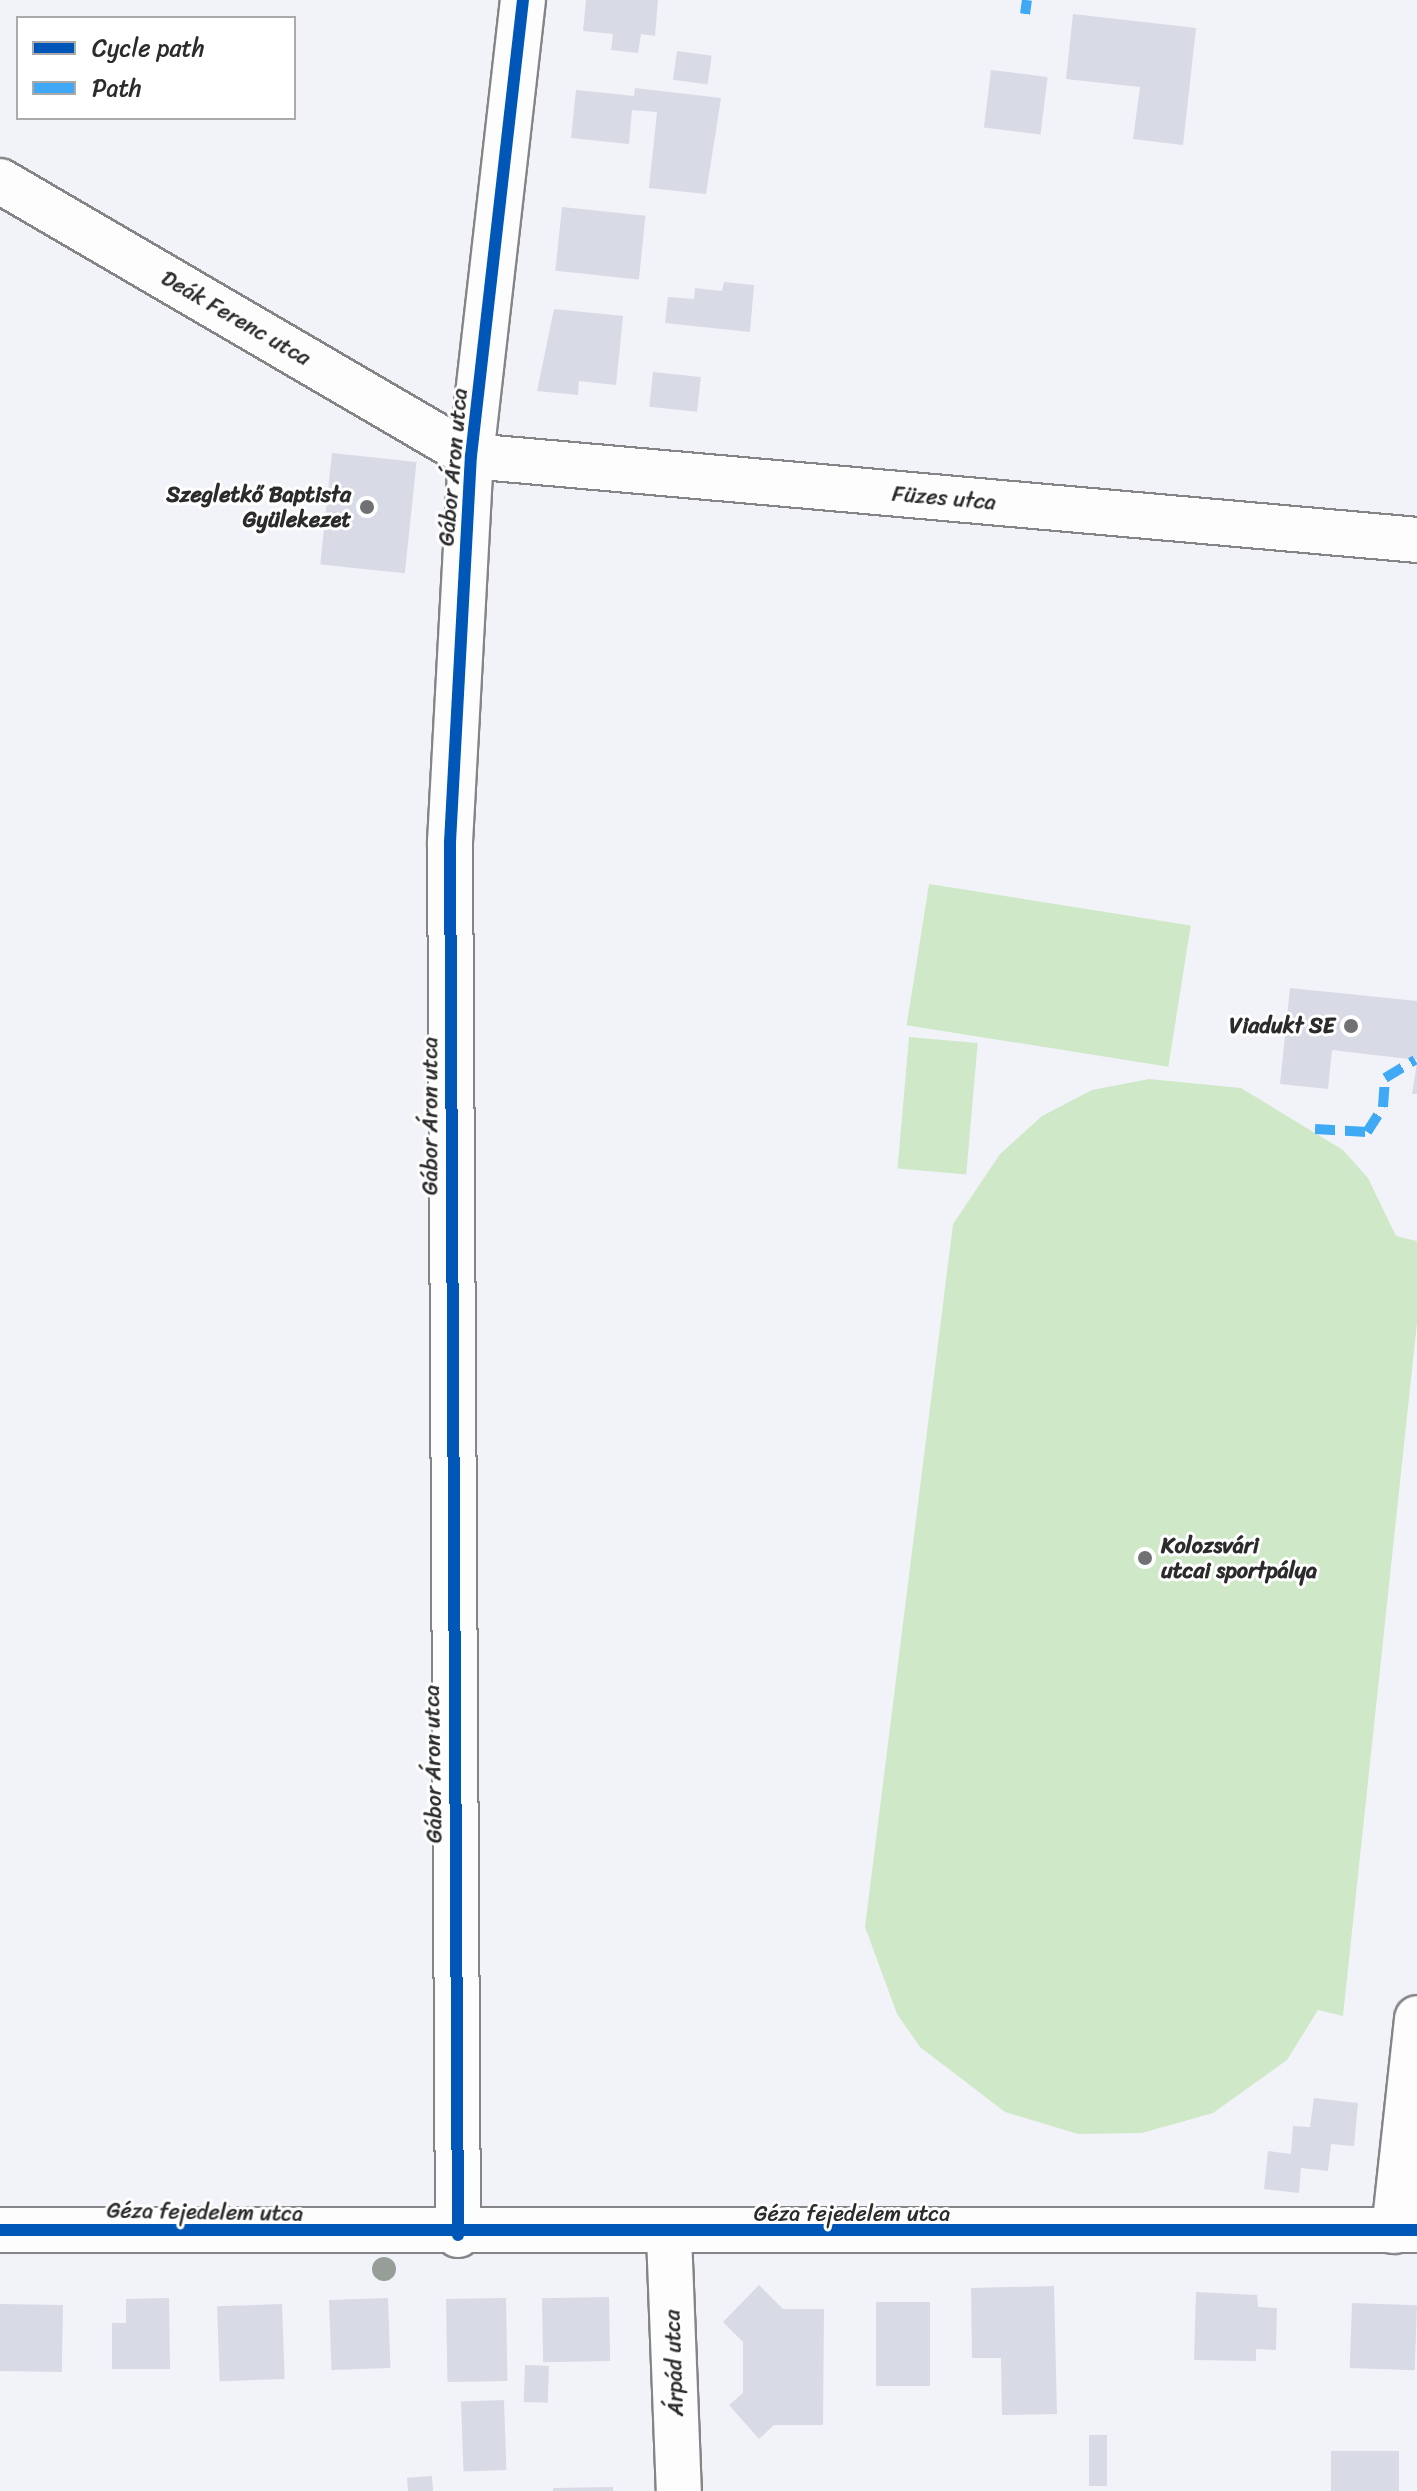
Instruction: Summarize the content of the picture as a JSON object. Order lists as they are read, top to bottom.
{
  "streets": {
    "street": [
      "Deák Ferenc utca",
      "Gábor Áron utca",
      "Füzes utca",
      "Géza fejedelem utca",
      "Árpád utca"
    ]
  },
  "crossings": [
    ["Deák Ferenc utca", "Gábor Áron utca"],
    ["Deák Ferenc utca", "Füzes utca"],
    ["Gábor Áron utca", "Füzes utca"],
    ["Gábor Áron utca", "Géza fejedelem utca"],
    ["Géza fejedelem utca", "Árpád utca"]
  ],
  "places": ["Szegletkő Baptista Gyülekezet", "Viadukt SE", "Kolozsvári utcai sportpálya"],
  "legend": ["Cycle path", "Path"]
}
